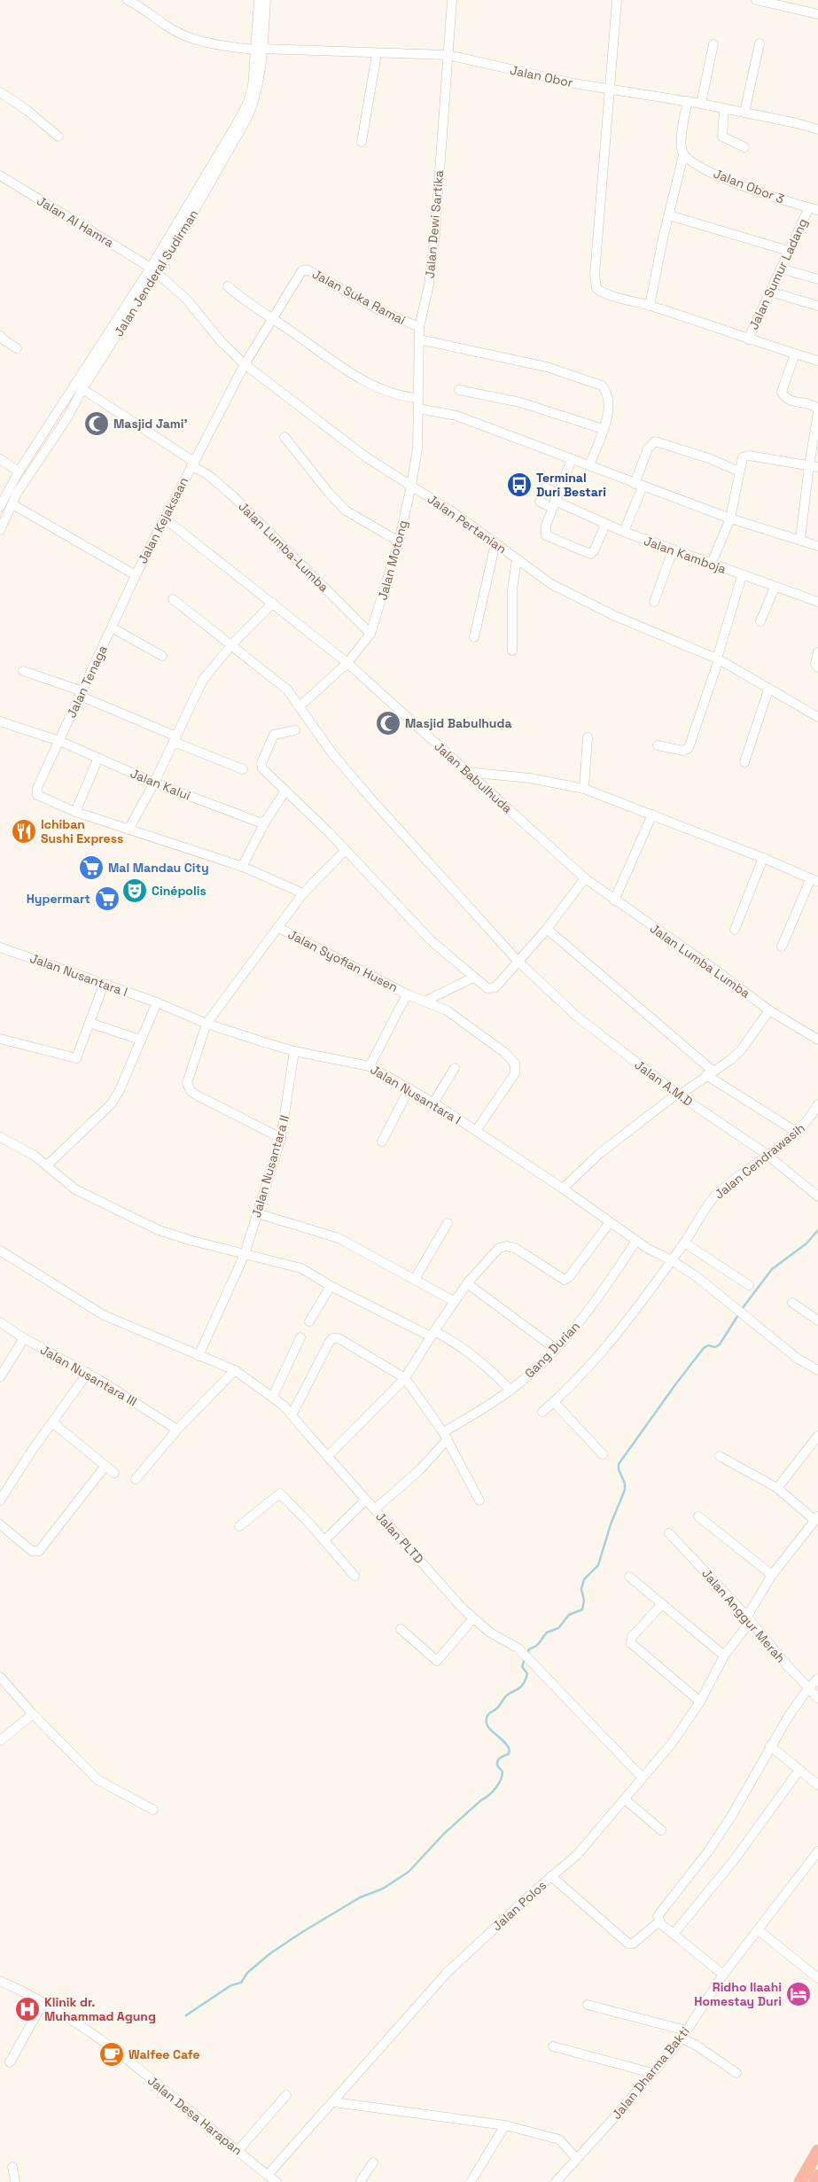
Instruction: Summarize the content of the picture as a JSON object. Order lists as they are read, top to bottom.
{
  "streets": {
    "street": [
      "Jalan Obor",
      "Jalan Obor 3",
      "Jalan Al Hamra",
      "Jalan Dewi Sartika",
      "Jalan Jenderal Sudirman",
      "Jalan Sumur Ladang",
      "Jalan Suka Ramai",
      "Jalan Kejaksaan",
      "Jalan Pertanian",
      "Jalan Lumba-Lumba",
      "Jalan Kamboja",
      "Jalan Motong",
      "Jalan Tenaga",
      "Jalan Babulhuda",
      "Jalan Kalui",
      "Jalan Syofian Husen",
      "Jalan Lumba Lumba",
      "Jalan Nusantara I",
      "Jalan A.M.D",
      "Jalan Cendrawasih",
      "Jalan Nusantara II",
      "Gang Durian",
      "Jalan Nusantara III",
      "Jalan PLTD",
      "Jalan Anggur Merah",
      "Jalan Polos",
      "Jalan Dharma Bakti",
      "Jalan Desa Harapan"
    ]
  },
  "crossings": [
    ["Jalan Obor", "Jalan Dewi Sartika"],
    ["Jalan Obor", "Jalan Jenderal Sudirman"],
    ["Jalan Obor 3", "Jalan Sumur Ladang"],
    ["Jalan Al Hamra", "Jalan Jenderal Sudirman"],
    ["Jalan Al Hamra", "Jalan Pertanian"],
    ["Jalan Dewi Sartika", "Jalan Suka Ramai"],
    ["Jalan Dewi Sartika", "Jalan Motong"],
    ["Jalan Jenderal Sudirman", "Jalan Kejaksaan"],
    ["Jalan Jenderal Sudirman", "Jalan Pertanian"],
    ["Jalan Jenderal Sudirman", "Jalan Lumba-Lumba"],
    ["Jalan Suka Ramai", "Jalan Kejaksaan"],
    ["Jalan Suka Ramai", "Jalan Pertanian"],
    ["Jalan Kejaksaan", "Jalan Pertanian"],
    ["Jalan Kejaksaan", "Jalan Lumba-Lumba"],
    ["Jalan Kejaksaan", "Jalan Tenaga"],
    ["Jalan Pertanian", "Jalan Motong"],
    ["Jalan Lumba-Lumba", "Jalan Motong"],
    ["Jalan Motong", "Jalan Babulhuda"],
    ["Jalan Motong", "Jalan A.M.D"],
    ["Jalan Tenaga", "Jalan Kalui"],
    ["Jalan Babulhuda", "Jalan Lumba Lumba"],
    ["Jalan Syofian Husen", "Jalan Nusantara I"],
    ["Jalan Nusantara I", "Jalan Cendrawasih"],
    ["Jalan Nusantara I", "Jalan Nusantara II"],
    ["Jalan Nusantara I", "Gang Durian"],
    ["Jalan A.M.D", "Jalan Cendrawasih"],
    ["Jalan Nusantara II", "Jalan PLTD"],
    ["Gang Durian", "Jalan PLTD"],
    ["Jalan PLTD", "Jalan Polos"],
    ["Jalan Anggur Merah", "Jalan Polos"],
    ["Jalan Polos", "Jalan Desa Harapan"]
  ],
  "places": {
    "mosque": ["Masjid Jami'", "Masjid Babulhuda"],
    "bus stop": ["Terminal Duri Bestari"],
    "restaurant": ["Ichiban Sushi Express"],
    "supermarket": ["Mal Mandau City", "Hypermart"],
    "theatre": ["Cinépolis"],
    "hotel": ["Ridho Ilaahi Homestay Duri"],
    "hospital": ["Klinik dr. Muhammad Agung"],
    "cafe": ["Walfee Cafe"]
  }
}
